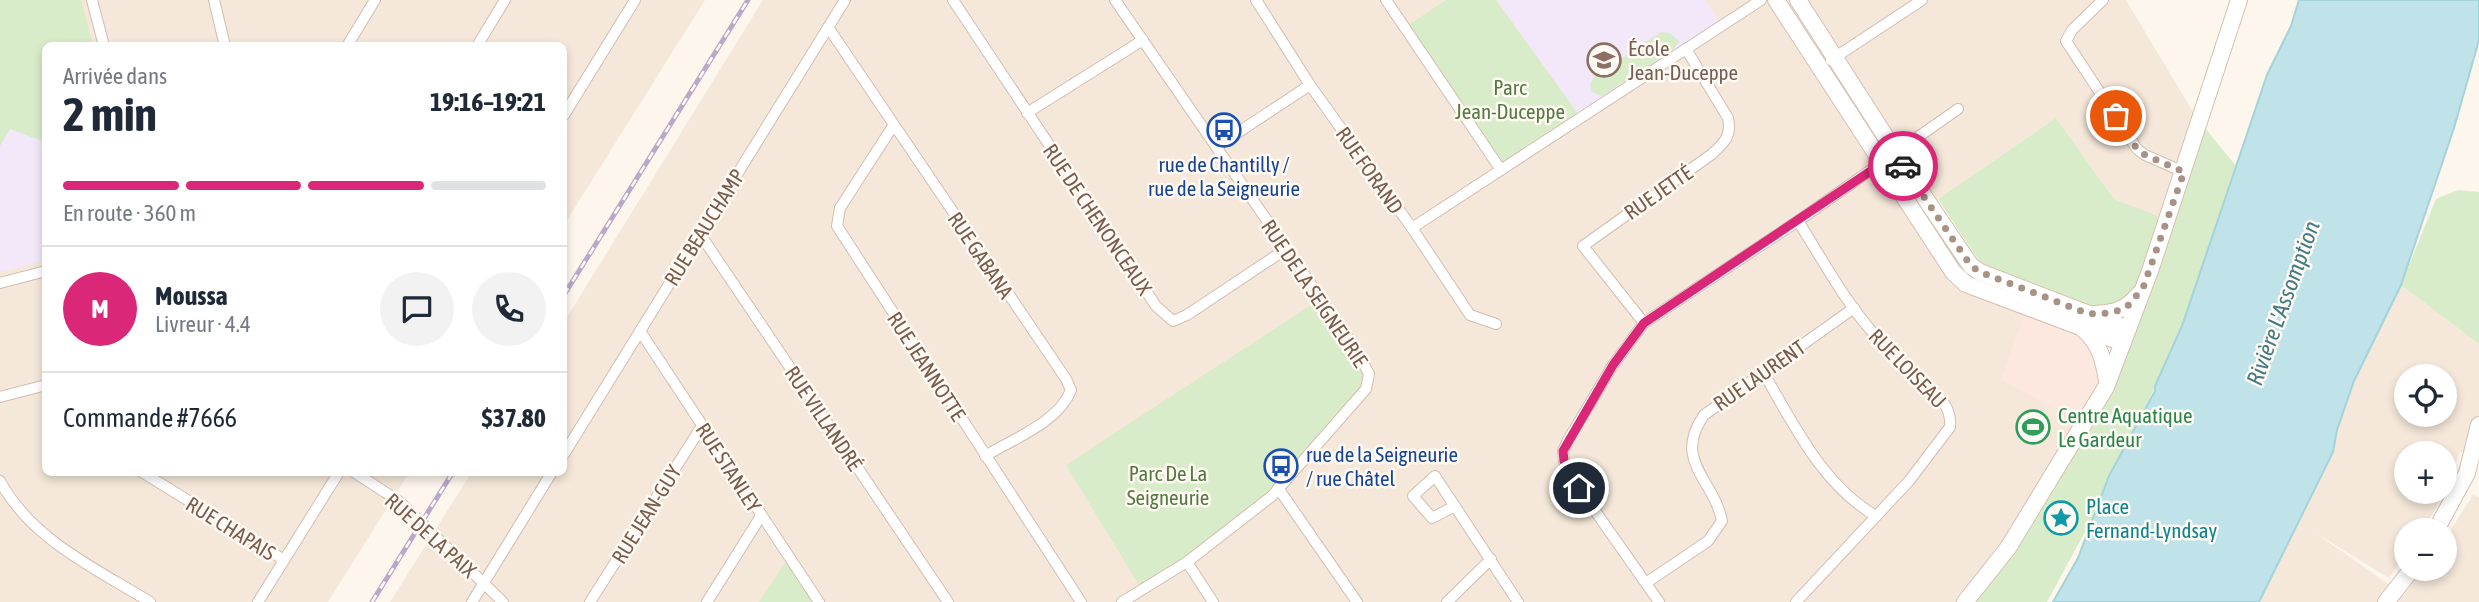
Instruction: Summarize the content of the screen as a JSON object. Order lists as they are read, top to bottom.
{
  "streets": {
    "street": [
      "RUE FORAND",
      "RUE JETTÉ",
      "RUE DE CHENONCEAUX",
      "RUE BEAUCHAMP",
      "RUE GABANA",
      "RUE DE LA SEIGNEURIE",
      "RUE JEANNOTTE",
      "RUE LOISEAU",
      "RUE LAURENT",
      "RUE VILLANDRÉ",
      "RUE STANLEY",
      "RUE JEAN-GUY",
      "RUE CHAPAIS",
      "RUE DE LA PAIX"
    ]
  },
  "crossings": [
    ["RUE DE CHENONCEAUX", "RUE DE LA SEIGNEURIE"],
    ["RUE BEAUCHAMP", "RUE GABANA"],
    ["RUE BEAUCHAMP", "RUE VILLANDRÉ"],
    ["RUE BEAUCHAMP", "RUE STANLEY"],
    ["RUE GABANA", "RUE JEANNOTTE"],
    ["RUE LOISEAU", "RUE LAURENT"],
    ["RUE STANLEY", "RUE JEAN-GUY"]
  ],
  "water": ["Rivière L'Assomption"],
  "parks": ["Parc Jean-Duceppe", "Parc De La Seigneurie"],
  "places": {
    "school or university": ["École Jean-Duceppe"],
    "bus stop": ["rue de Chantilly / rue de la Seigneurie", "rue de la Seigneurie / rue Châtel"],
    "sports": ["Centre Aquatique Le Gardeur"],
    "place": ["Place Fernand-Lyndsay"]
  },
  "page": {
    "heading": ["2 min", "Arrivée dans", "19:16–19:21"],
    "panel": [
      "Moussa",
      "Livreur · 4.4",
      "Commande #7666",
      "$37.80"
    ],
    "bar": "En route · 360 m",
    "round": "M",
    "map_buttons": ["+", "−"]
  }
}
